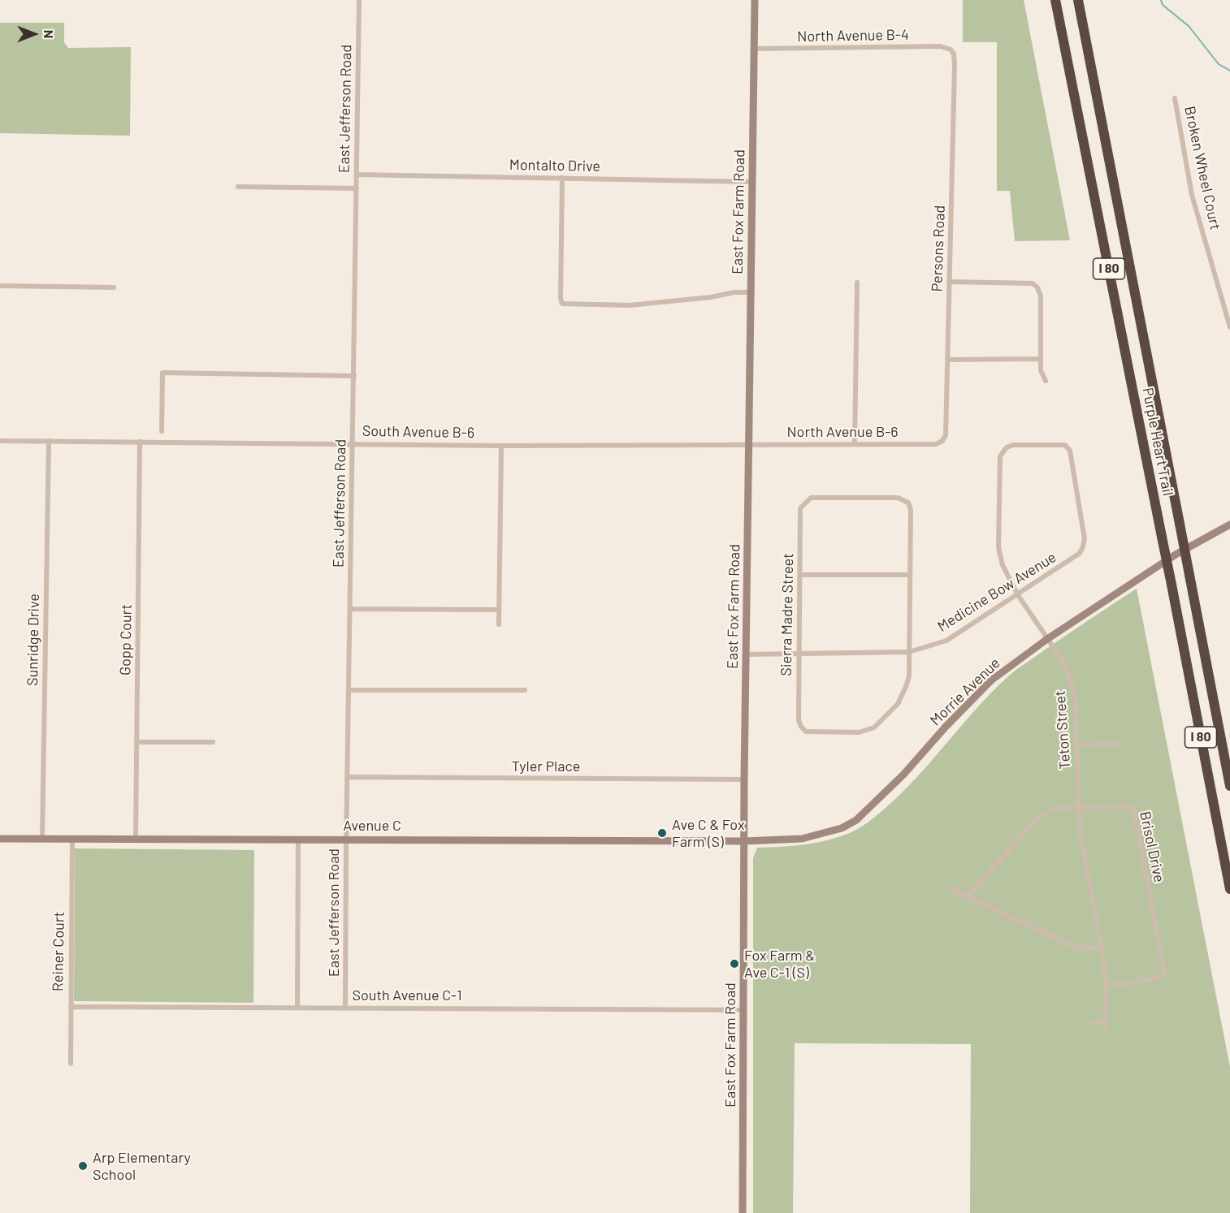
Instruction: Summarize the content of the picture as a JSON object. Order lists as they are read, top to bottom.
{
  "streets": {
    "highway": ["I 80", "Purple Heart Trail"],
    "main road": ["East Fox Farm Road", "Morrie Avenue", "Avenue C"],
    "street": [
      "North Avenue B-4",
      "East Jefferson Road",
      "Montalto Drive",
      "Broken Wheel Court",
      "Persons Road",
      "South Avenue B-6",
      "North Avenue B-6",
      "Medicine Bow Avenue",
      "Sierra Madre Street",
      "Sunridge Drive",
      "Gopp Court",
      "Teton Street",
      "Tyler Place",
      "Brisol Drive",
      "Reiner Court",
      "South Avenue C-1"
    ]
  },
  "crossings": [
    ["North Avenue B-4", "East Fox Farm Road"],
    ["North Avenue B-4", "Persons Road"],
    ["East Jefferson Road", "Montalto Drive"],
    ["East Jefferson Road", "South Avenue B-6"],
    ["East Jefferson Road", "Tyler Place"],
    ["East Jefferson Road", "Avenue C"],
    ["East Jefferson Road", "South Avenue C-1"],
    ["Montalto Drive", "East Fox Farm Road"],
    ["East Fox Farm Road", "South Avenue B-6"],
    ["East Fox Farm Road", "North Avenue B-6"],
    ["East Fox Farm Road", "Medicine Bow Avenue"],
    ["East Fox Farm Road", "Morrie Avenue"],
    ["East Fox Farm Road", "Tyler Place"],
    ["East Fox Farm Road", "Avenue C"],
    ["East Fox Farm Road", "South Avenue C-1"],
    ["Persons Road", "North Avenue B-6"],
    ["South Avenue B-6", "North Avenue B-6"],
    ["South Avenue B-6", "Sunridge Drive"],
    ["South Avenue B-6", "Gopp Court"],
    ["Medicine Bow Avenue", "Sierra Madre Street"],
    ["Medicine Bow Avenue", "Teton Street"],
    ["Sunridge Drive", "Avenue C"],
    ["Gopp Court", "Avenue C"],
    ["Morrie Avenue", "Teton Street"],
    ["Morrie Avenue", "Avenue C"],
    ["Teton Street", "Brisol Drive"],
    ["Avenue C", "Reiner Court"],
    ["Reiner Court", "South Avenue C-1"]
  ],
  "places": ["Ave C & Fox Farm (S)", "Fox Farm & Ave C-1 (S)", "Arp Elementary School"],
  "north": "right"
}
